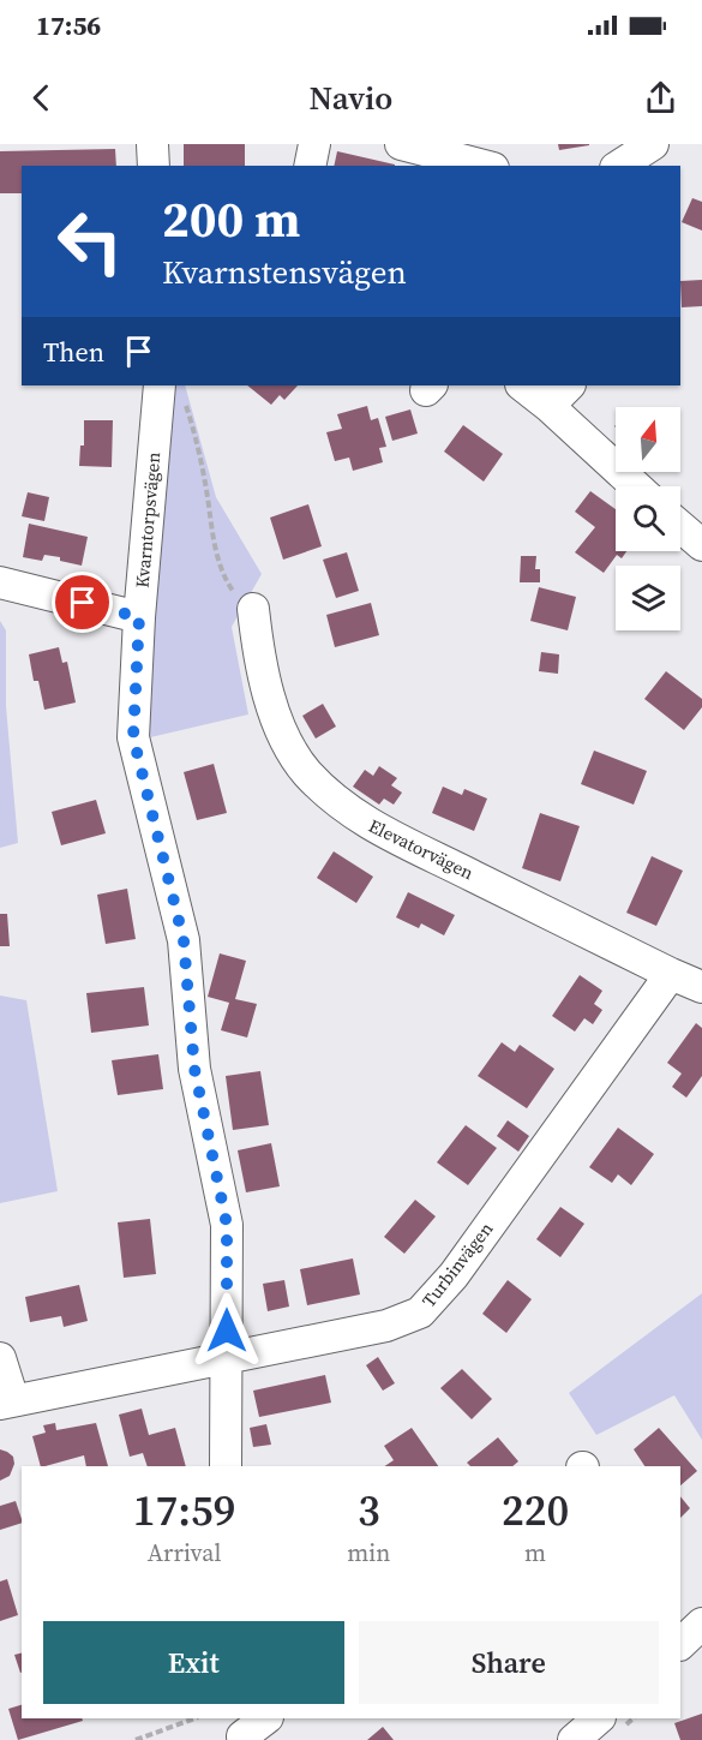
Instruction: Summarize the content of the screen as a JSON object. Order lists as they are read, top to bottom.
{
  "streets": {
    "street": ["Kvarntorpsvägen", "Elevatorvägen", "Turbinvägen"]
  },
  "crossings": [
    ["Kvarntorpsvägen", "Turbinvägen"],
    ["Elevatorvägen", "Turbinvägen"]
  ],
  "north": "top",
  "page": {
    "status": "17:56",
    "header": "Navio",
    "turn": ["200 m", "Kvarnstensvägen"],
    "then": "Then",
    "eta": [
      "17:59",
      "Arrival",
      "3",
      "min",
      "220",
      "m"
    ],
    "buttons": ["Exit", "Share"]
  }
}
